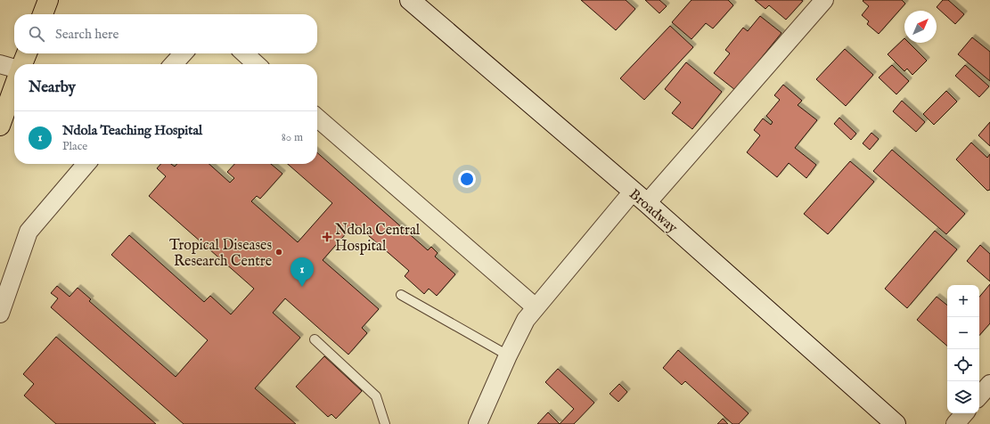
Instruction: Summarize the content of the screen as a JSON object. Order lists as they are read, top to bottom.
{
  "streets": {
    "main road": ["Broadway"]
  },
  "places": {
    "health": ["Ndola Central Hospital"],
    "other": ["Tropical Diseases Research Centre"]
  },
  "north": "top right",
  "page": {
    "search": "Search here",
    "heading": "Nearby",
    "list": [
      {
        "mark": "1",
        "name": "Ndola Teaching Hospital",
        "note": "Place",
        "value": "80 m"
      }
    ],
    "pins": "1",
    "map_buttons": ["+", "−"]
  }
}
